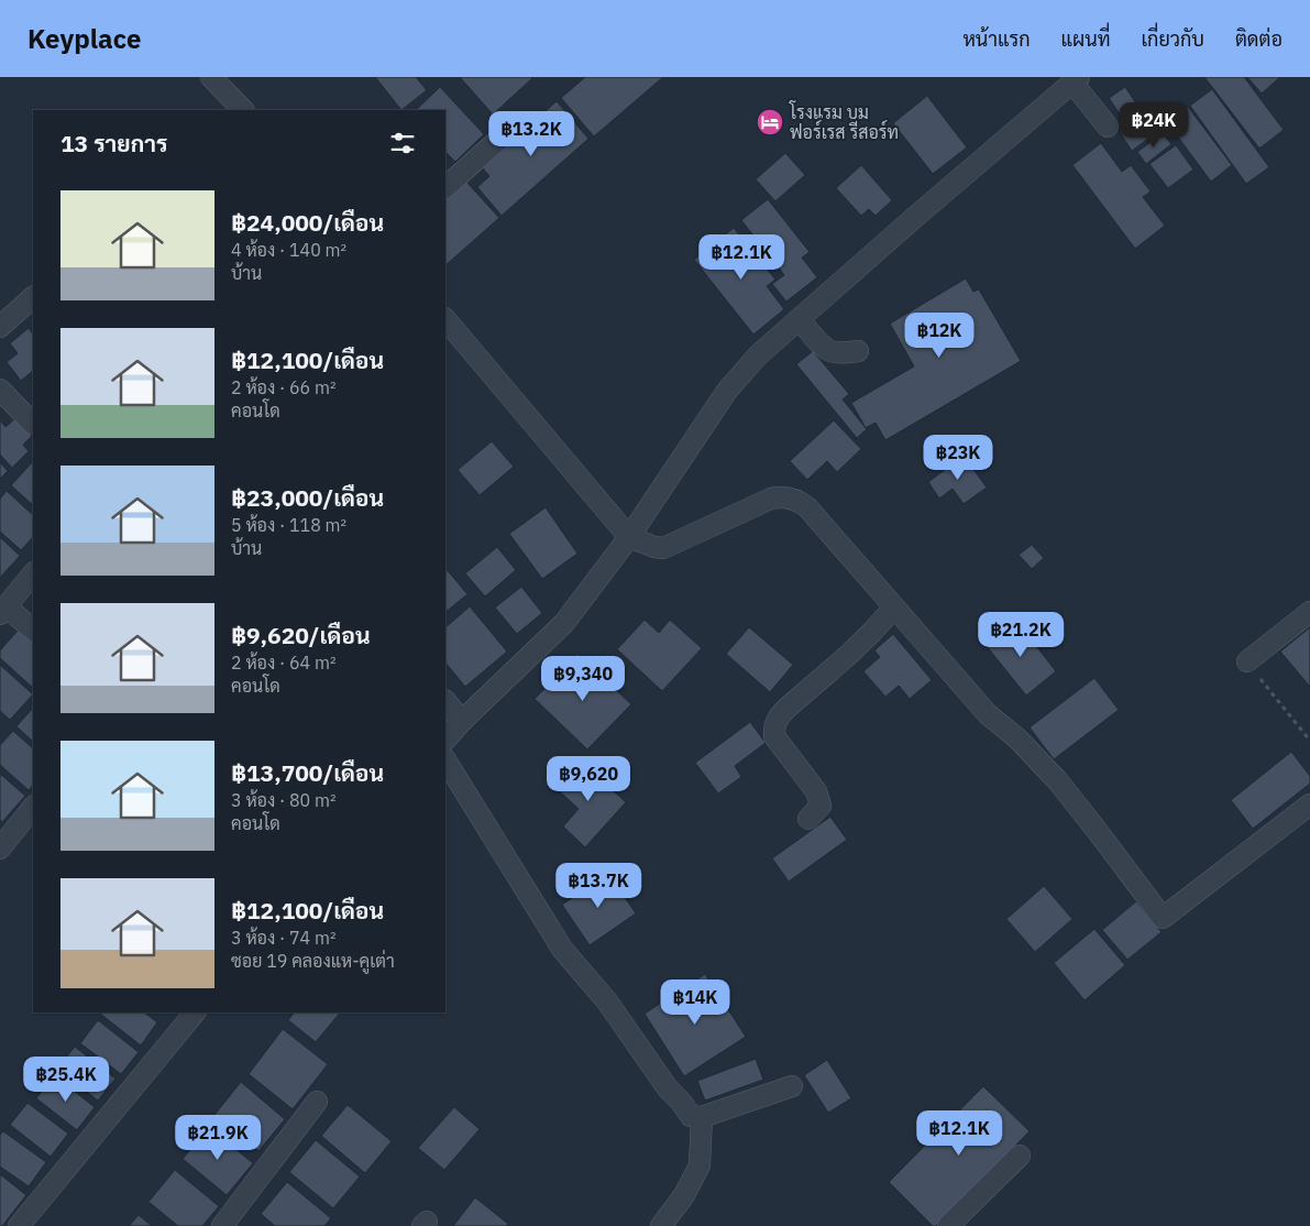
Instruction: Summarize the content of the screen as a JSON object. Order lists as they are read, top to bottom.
{
  "places": {
    "hotel": ["โรงแรม บูม ฟอร์เรส รีสอร์ท"]
  },
  "page": {
    "header": "Keyplace",
    "nav": [
      "หน้าแรก",
      "แผนที่",
      "เกี่ยวกับ",
      "ติดต่อ"
    ],
    "price": [
      "฿24K",
      "฿13.2K",
      "฿12.1K",
      "฿12K",
      "฿23K",
      "฿21.2K",
      "฿9,340",
      "฿9,620",
      "฿13.7K",
      "฿14K",
      "฿25.4K",
      "฿12.1K",
      "฿21.9K"
    ],
    "heading": "13 รายการ",
    "list": [
      {
        "name": "฿24,000/เดือน",
        "note": "4 ห้อง · 140 m² · บ้าน"
      },
      {
        "name": "฿12,100/เดือน",
        "note": "2 ห้อง · 66 m² · คอนโด"
      },
      {
        "name": "฿23,000/เดือน",
        "note": "5 ห้อง · 118 m² · บ้าน"
      },
      {
        "name": "฿9,620/เดือน",
        "note": "2 ห้อง · 64 m² · คอนโด"
      },
      {
        "name": "฿13,700/เดือน",
        "note": "3 ห้อง · 80 m² · คอนโด"
      },
      {
        "name": "฿12,100/เดือน",
        "note": "3 ห้อง · 74 m² · ซอย 19 คลองแห-คูเต่า"
      }
    ]
  }
}
